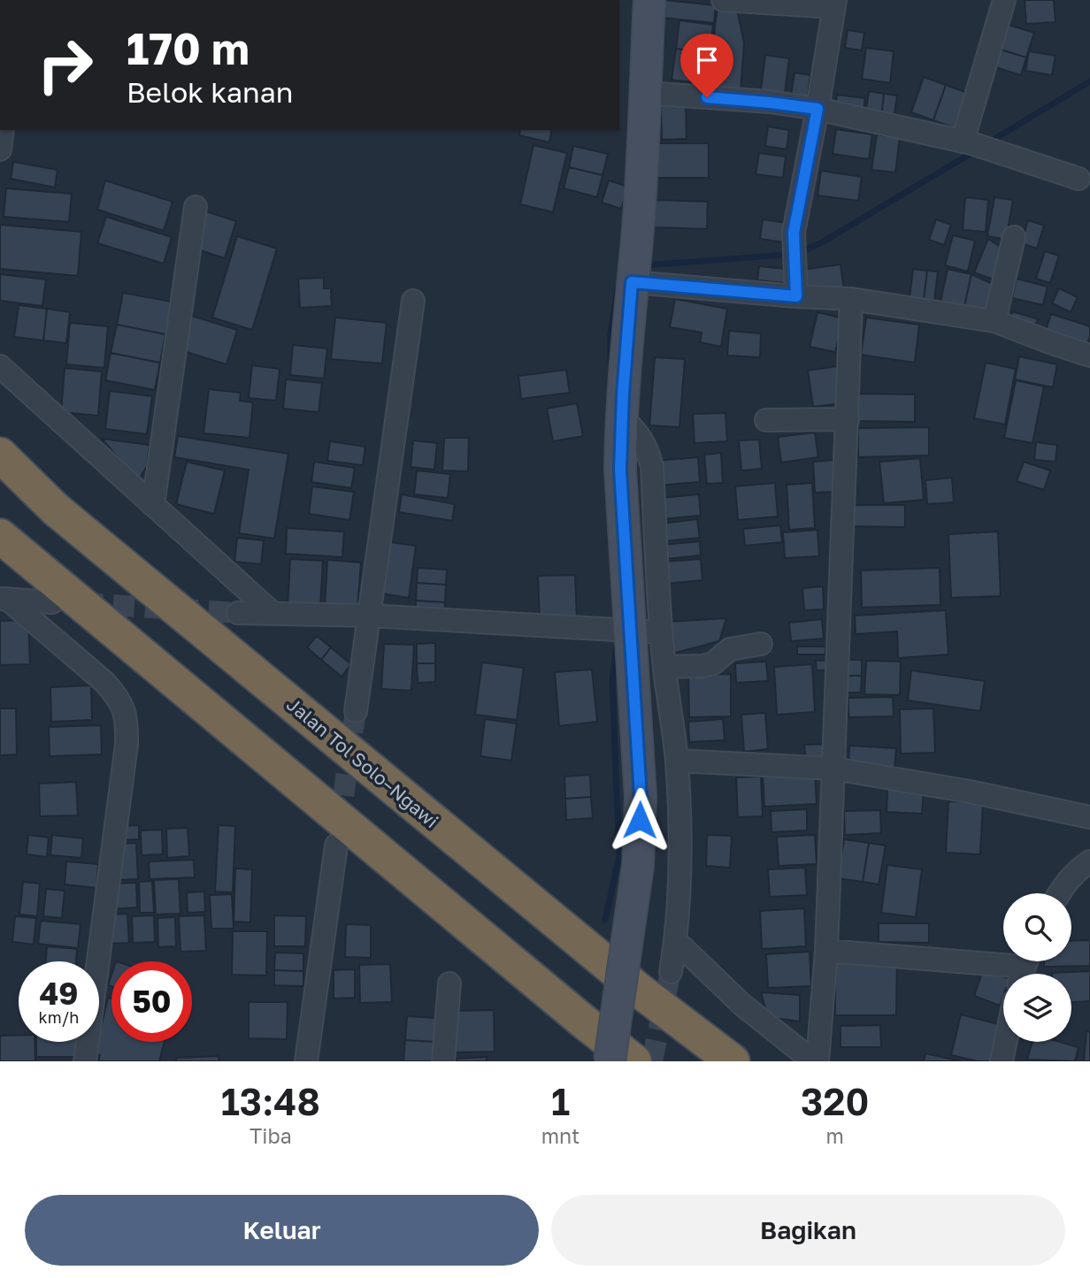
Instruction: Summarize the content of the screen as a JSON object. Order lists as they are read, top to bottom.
{
  "streets": {
    "highway": ["Jalan Tol Solo–Ngawi"]
  },
  "page": {
    "turn": ["170 m", "Belok kanan"],
    "speed": "49 km/h",
    "limit": "50",
    "eta": [
      "13:48",
      "Tiba",
      "1",
      "mnt",
      "320",
      "m"
    ],
    "buttons": ["Keluar", "Bagikan"]
  }
}
